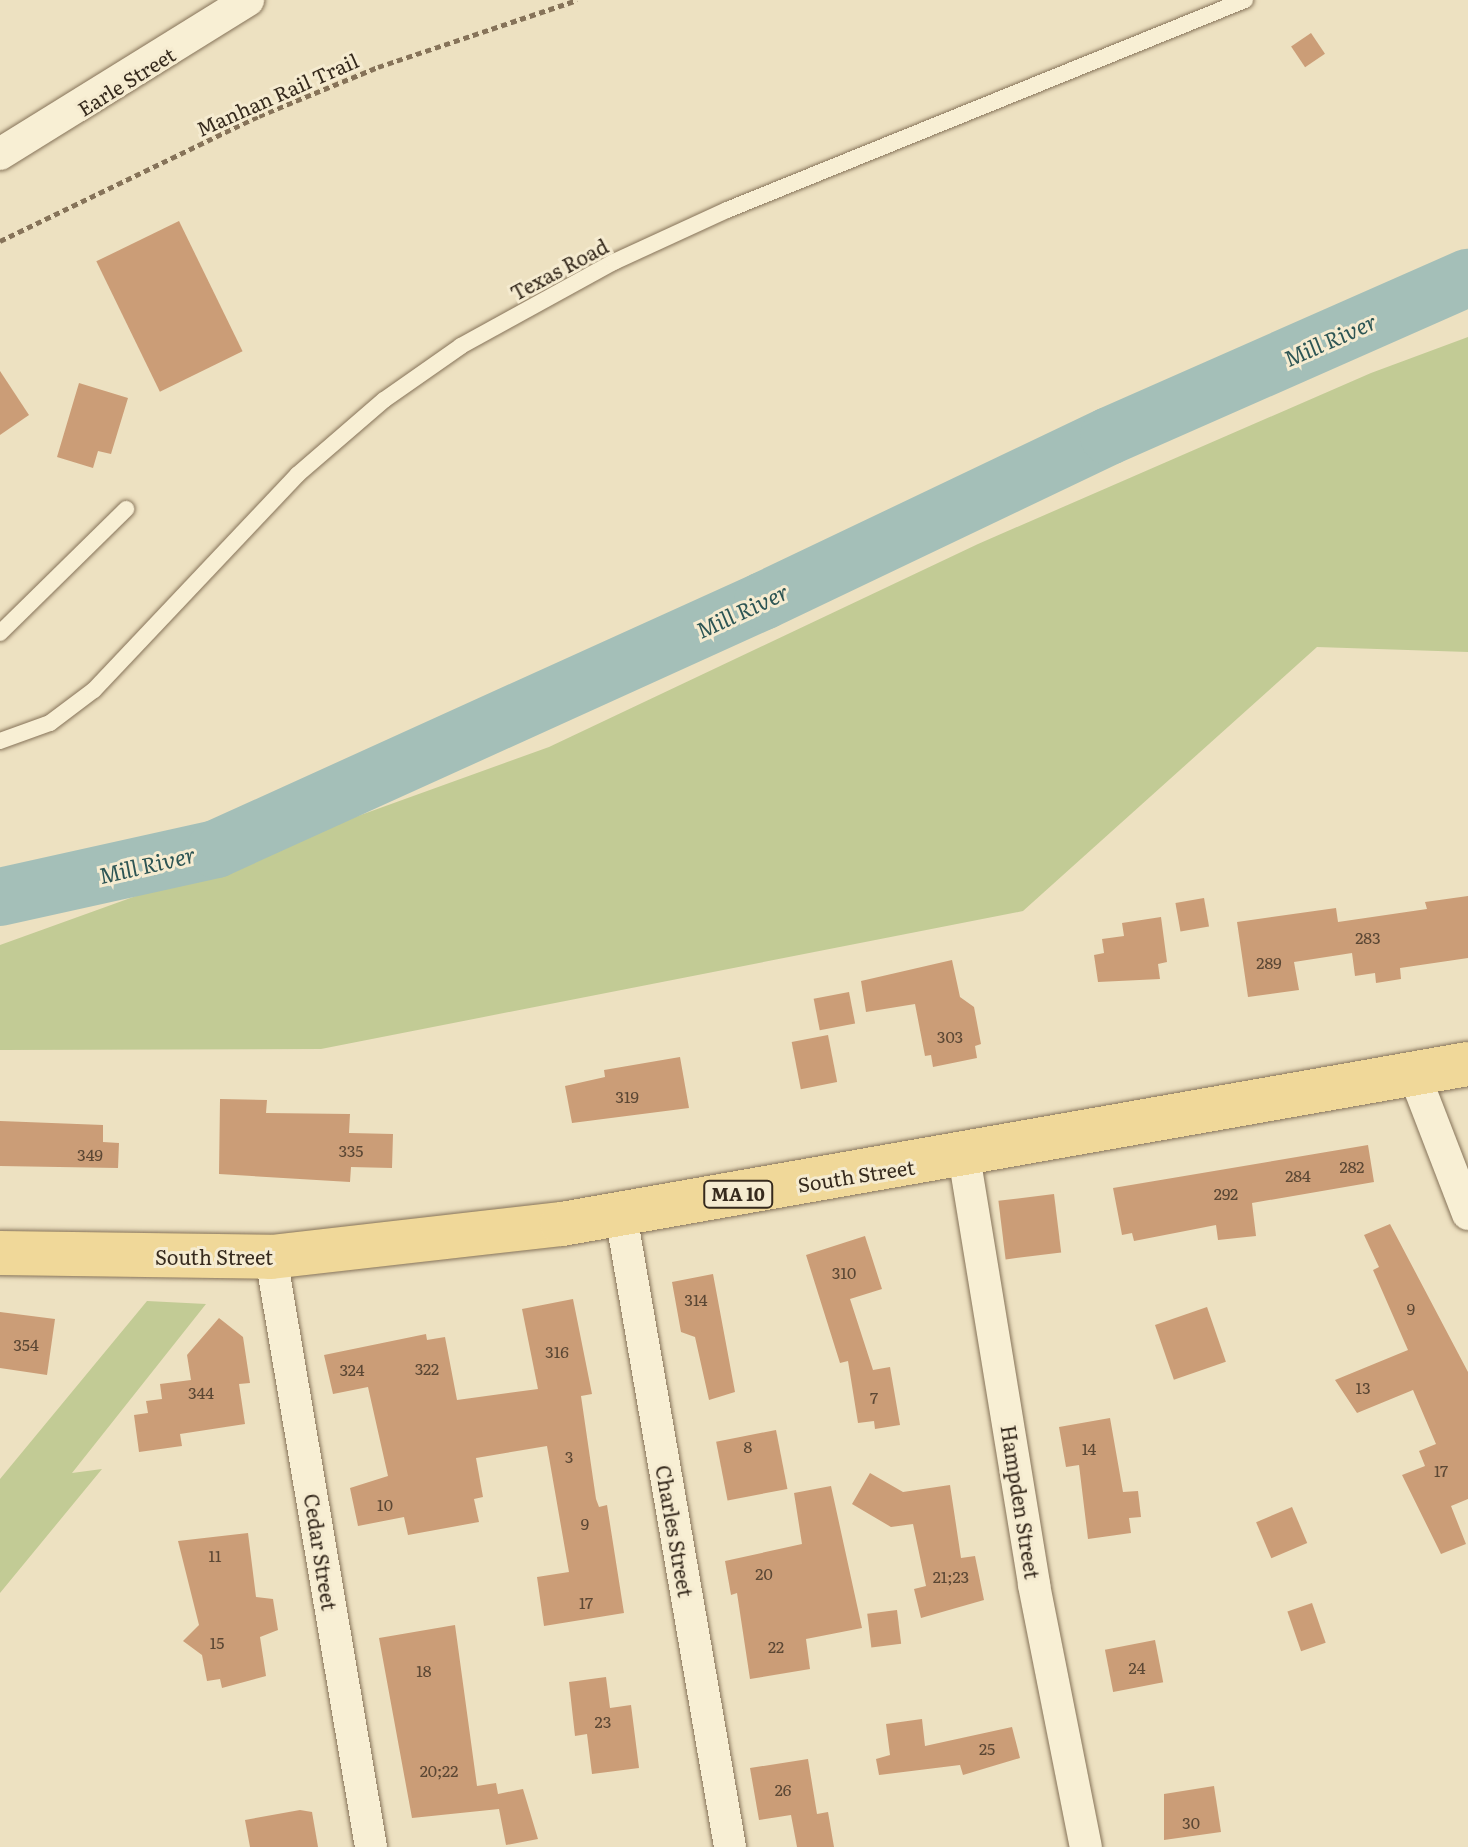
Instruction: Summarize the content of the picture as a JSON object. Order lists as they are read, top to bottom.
{
  "streets": {
    "main road": ["South Street", "MA 10"],
    "street": [
      "Earle Street",
      "Hampden Street",
      "Charles Street",
      "Cedar Street"
    ],
    "lane": ["Texas Road"],
    "path": ["Manhan Rail Trail"]
  },
  "crossings": [
    ["South Street", "Hampden Street"],
    ["South Street", "Charles Street"],
    ["South Street", "Cedar Street"]
  ],
  "water": ["Mill River"],
  "house_numbers": [
    "283",
    "289",
    "303",
    "319",
    "335",
    "349",
    "282",
    "284",
    "292",
    "310",
    "314",
    "9",
    "354",
    "316",
    "322",
    "324",
    "13",
    "344",
    "7",
    "8",
    "14",
    "3",
    "17",
    "10",
    "9",
    "11",
    "20",
    "21;23",
    "17",
    "15",
    "22",
    "24",
    "18",
    "23",
    "25",
    "20;22",
    "26",
    "30"
  ]
}
